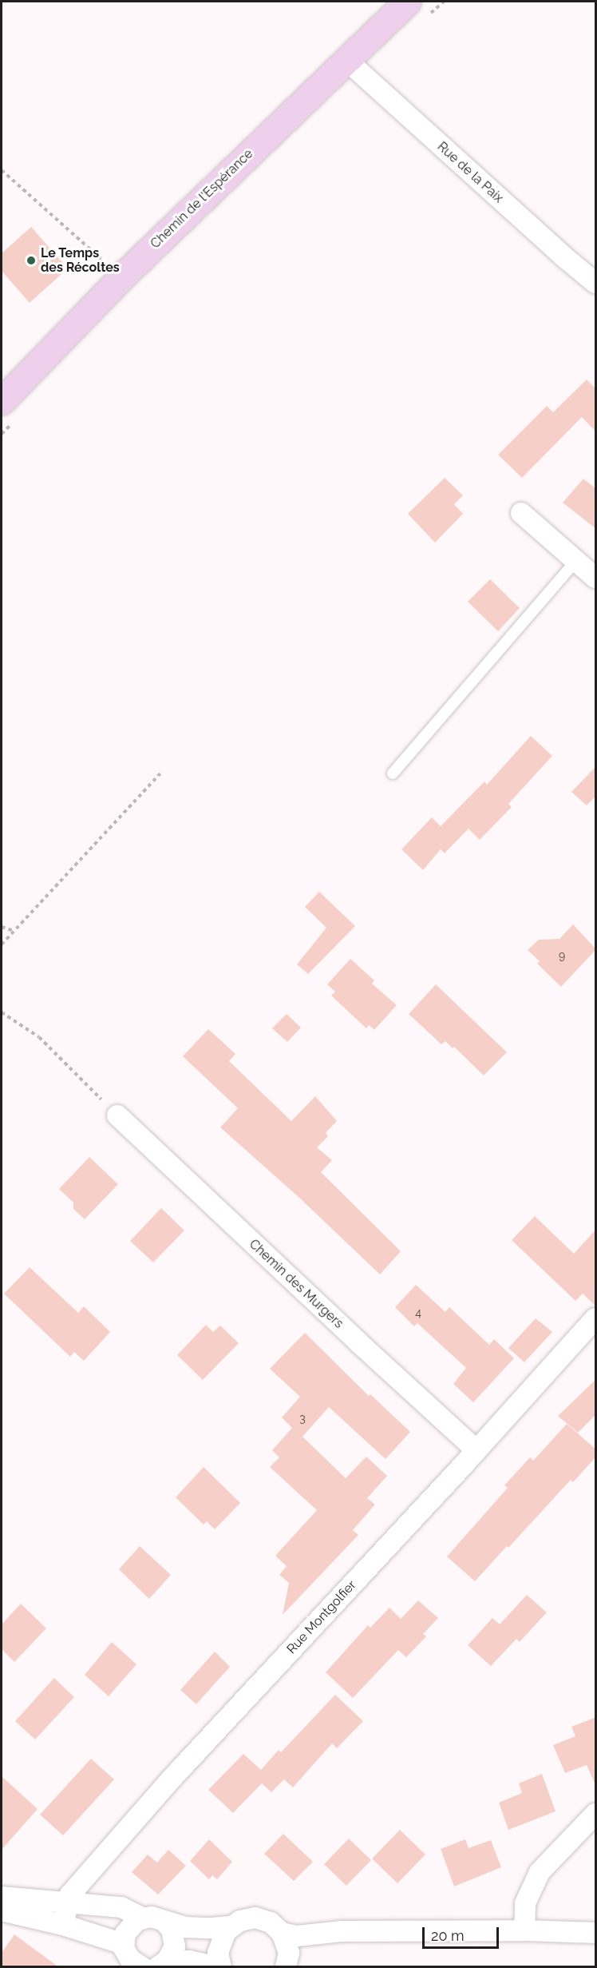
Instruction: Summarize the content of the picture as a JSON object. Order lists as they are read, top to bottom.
{
  "streets": {
    "street": [
      "Rue de la Paix",
      "Chemin de l'Espérance",
      "Chemin des Murgers",
      "Rue Montgolfier"
    ]
  },
  "crossings": [
    ["Rue de la Paix", "Chemin de l'Espérance"],
    ["Chemin des Murgers", "Rue Montgolfier"]
  ],
  "places": ["Le Temps des Récoltes"],
  "house_numbers": ["9", "4", "3"],
  "scale_bar": "20 m"
}
